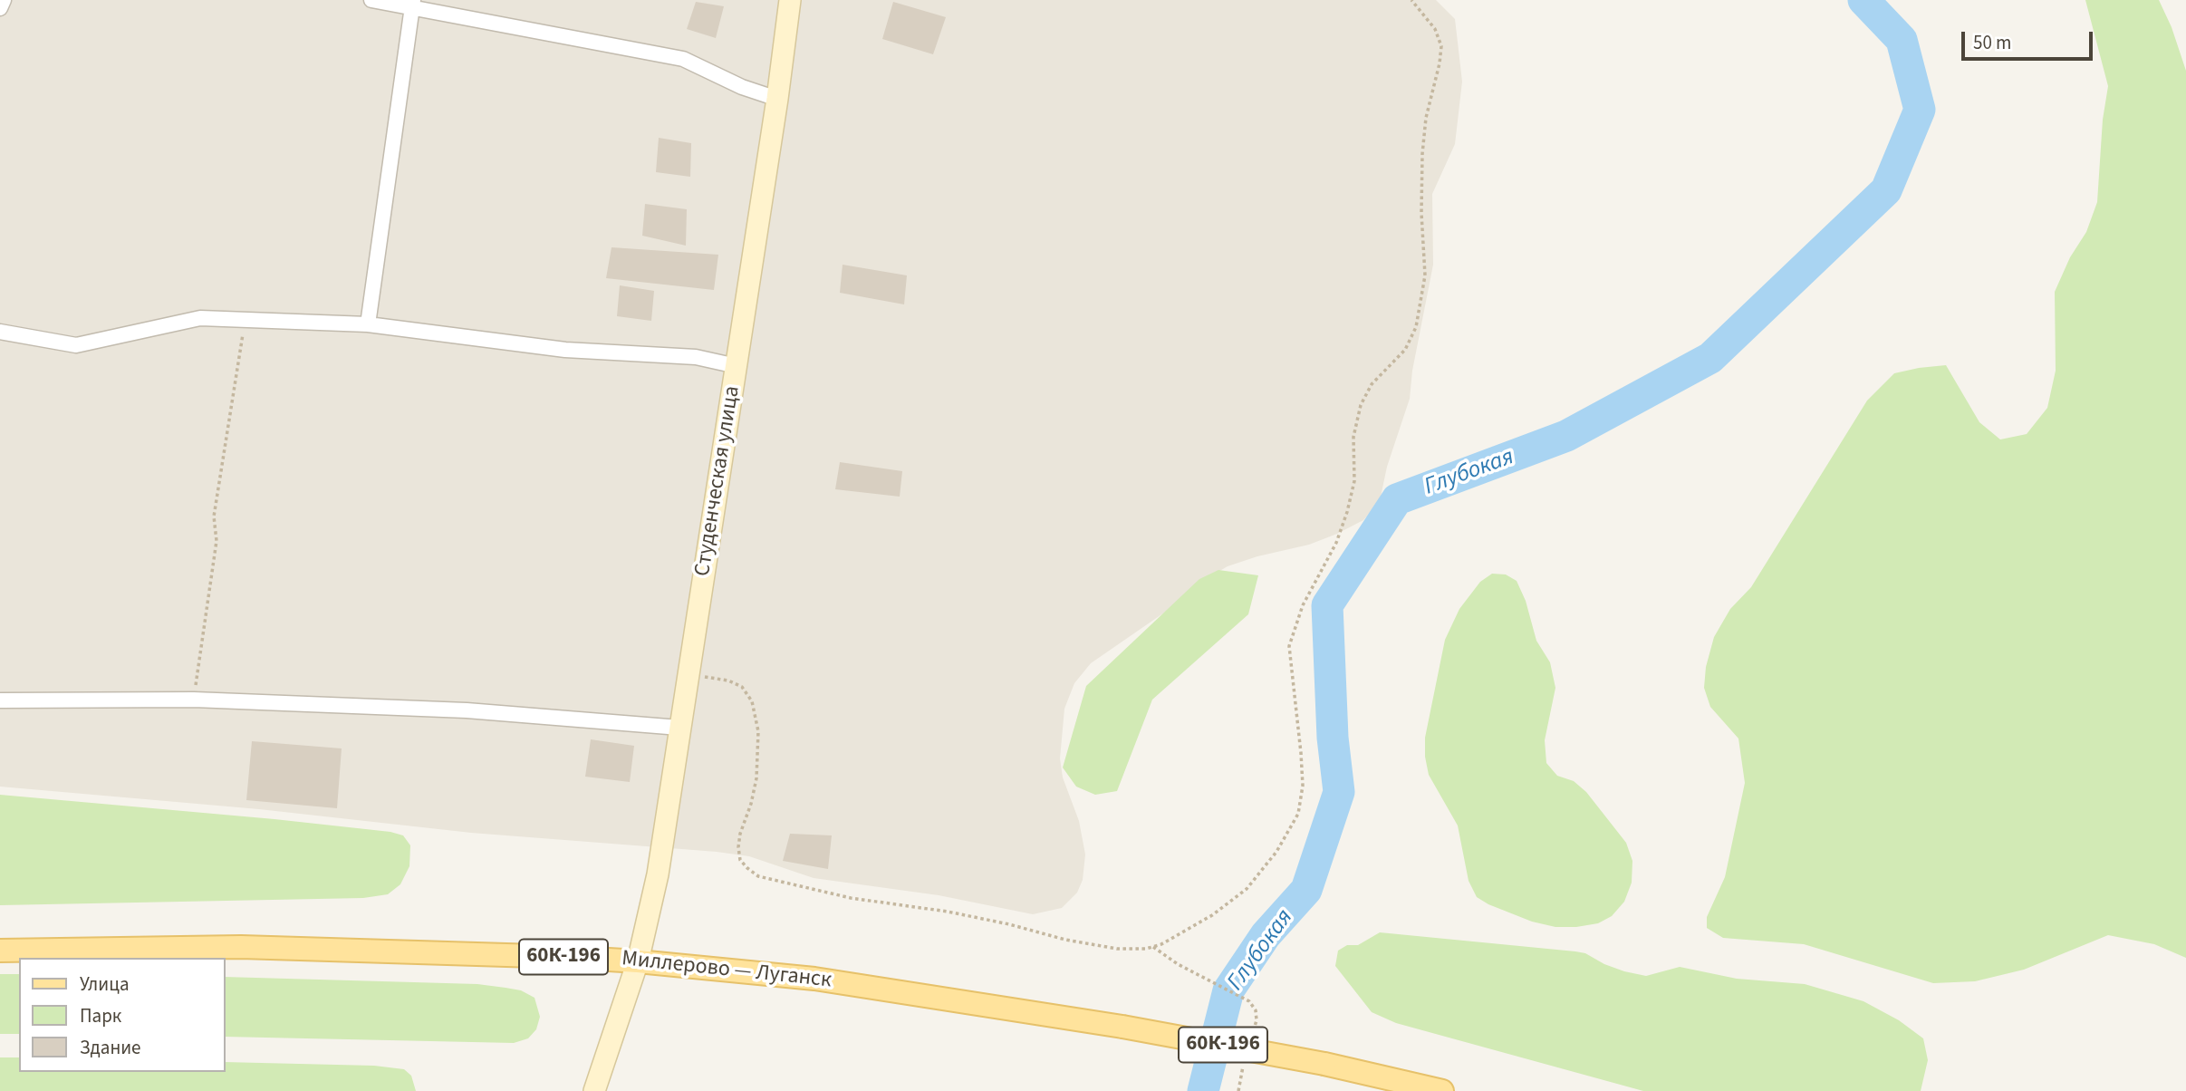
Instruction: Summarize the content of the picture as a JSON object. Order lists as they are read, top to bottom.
{
  "streets": {
    "main road": ["60К-196", "Миллерово — Луганск"],
    "street": ["Студенческая улица"]
  },
  "crossings": [
    ["Студенческая улица", "Миллерово — Луганск"]
  ],
  "water": ["Глубокая"],
  "legend": ["Улица", "Парк", "Здание"],
  "scale_bar": "50 m"
}
